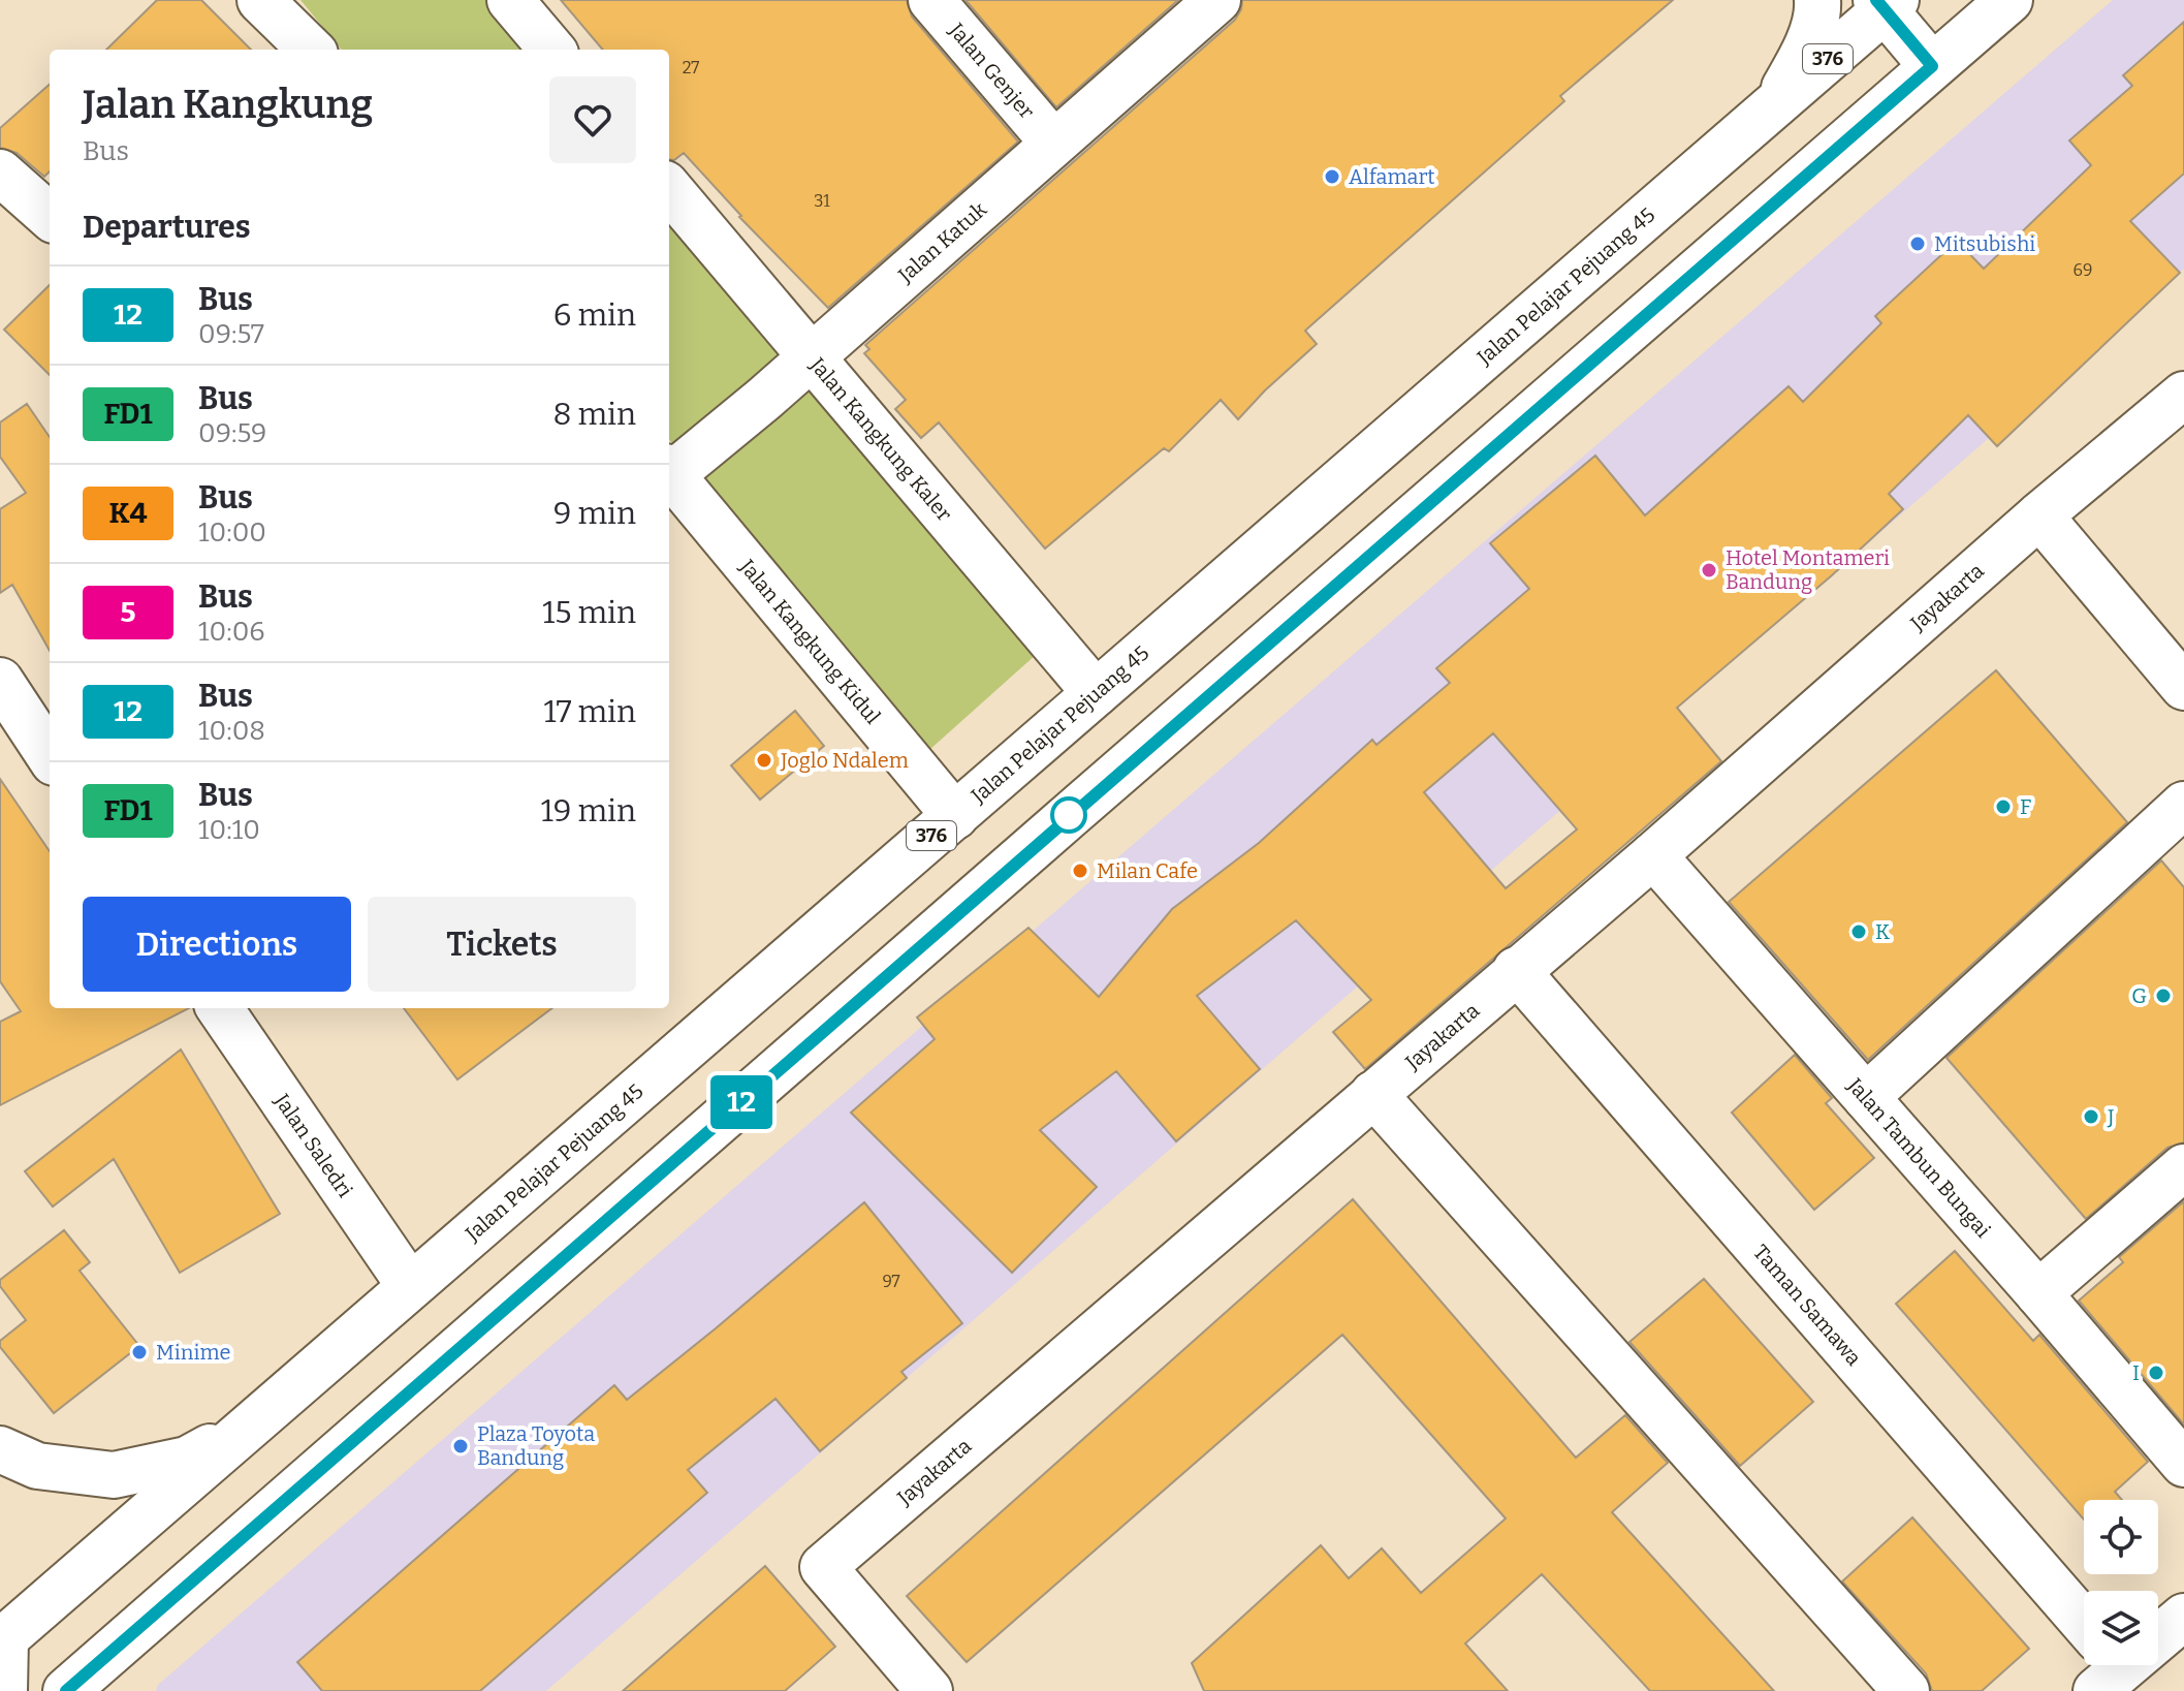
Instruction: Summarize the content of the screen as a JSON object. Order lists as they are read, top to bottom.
{
  "streets": {
    "street": [
      "376",
      "Jalan Genjer",
      "Jalan Katuk",
      "Jalan Pelajar Pejuang 45",
      "Jalan Kangkung Kaler",
      "Jayakarta",
      "Jalan Kangkung Kidul",
      "Jalan Saledri",
      "Jalan Tambun Bungai",
      "Taman Samawa"
    ]
  },
  "crossings": [
    ["Jalan Genjer", "Jalan Katuk"],
    ["Jalan Katuk", "Jalan Kangkung Kaler"],
    ["Jalan Pelajar Pejuang 45", "Jalan Kangkung Kaler"],
    ["Jalan Pelajar Pejuang 45", "Jalan Kangkung Kidul"],
    ["Jalan Pelajar Pejuang 45", "Jalan Saledri"],
    ["Jayakarta", "Jalan Tambun Bungai"],
    ["Jayakarta", "Taman Samawa"]
  ],
  "places": [
    "Alfamart",
    "Mitsubishi",
    "Hotel Montameri Bandung",
    "Joglo Ndalem",
    "F",
    "Milan Cafe",
    "K",
    "G",
    "J",
    "Minime",
    "I",
    "Plaza Toyota Bandung"
  ],
  "lines": ["bus line 12"],
  "house_numbers": [
    "27",
    "31",
    "69",
    "97"
  ],
  "page": {
    "on_map": "12",
    "heading": [
      ["Jalan Kangkung", "Bus"],
      "Departures"
    ],
    "list": [
      {
        "mark": "12",
        "name": "Bus",
        "note": "09:57",
        "value": "6 min"
      },
      {
        "mark": "FD1",
        "name": "Bus",
        "note": "09:59",
        "value": "8 min"
      },
      {
        "mark": "K4",
        "name": "Bus",
        "note": "10:00",
        "value": "9 min"
      },
      {
        "mark": "5",
        "name": "Bus",
        "note": "10:06",
        "value": "15 min"
      },
      {
        "mark": "12",
        "name": "Bus",
        "note": "10:08",
        "value": "17 min"
      },
      {
        "mark": "FD1",
        "name": "Bus",
        "note": "10:10",
        "value": "19 min"
      }
    ],
    "buttons": ["Directions", "Tickets"]
  }
}
